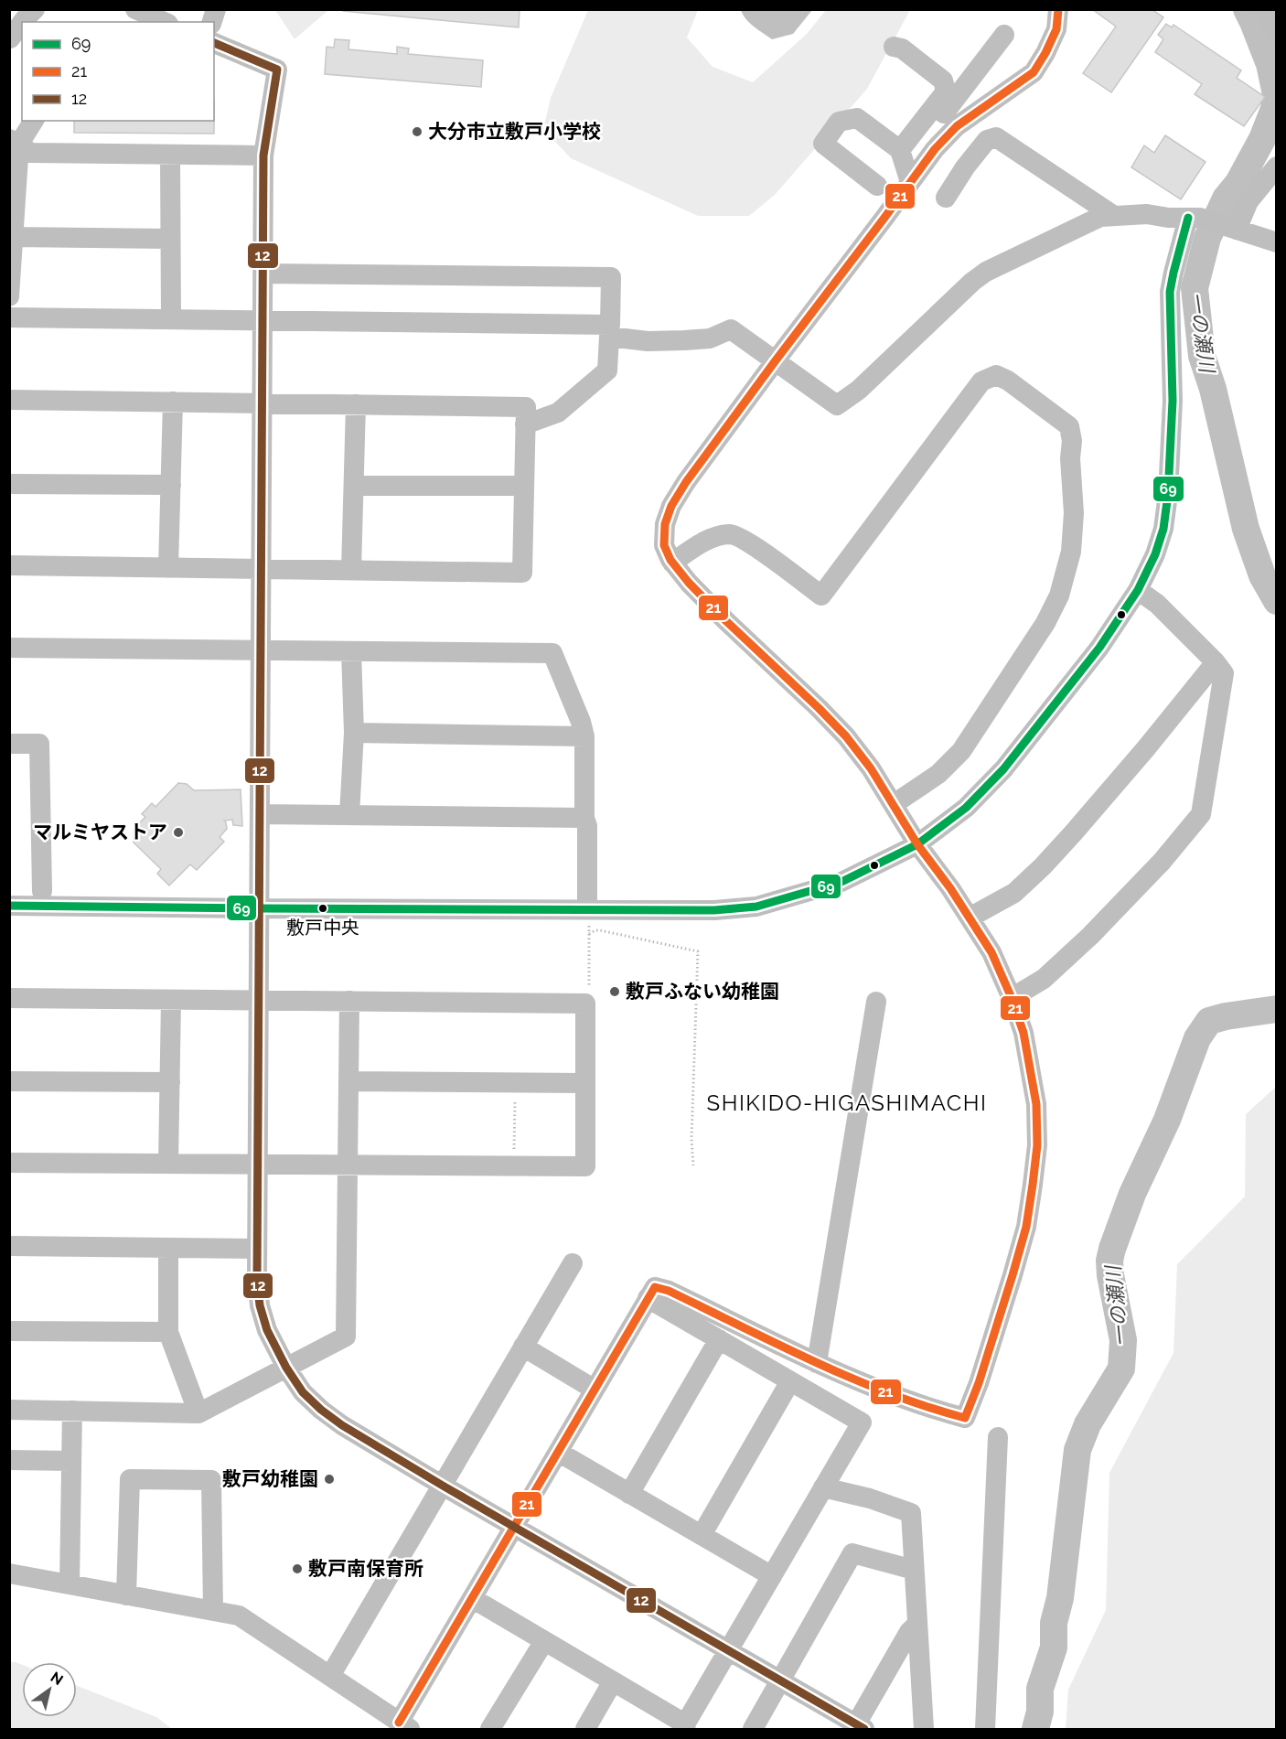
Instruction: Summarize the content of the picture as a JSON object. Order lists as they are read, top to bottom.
{
  "districts": ["SHIKIDO-HIGASHIMACHI"],
  "water": ["一の瀬川"],
  "places": [
    "大分市立敷戸小学校",
    "マルミヤストア",
    "敷戸中央",
    "敷戸ふない幼稚園",
    "敷戸幼稚園",
    "敷戸南保育所"
  ],
  "lines": ["transit line 21", "transit line 12", "transit line 69"],
  "legend": ["69", "21", "12"],
  "north": "top right"
}
